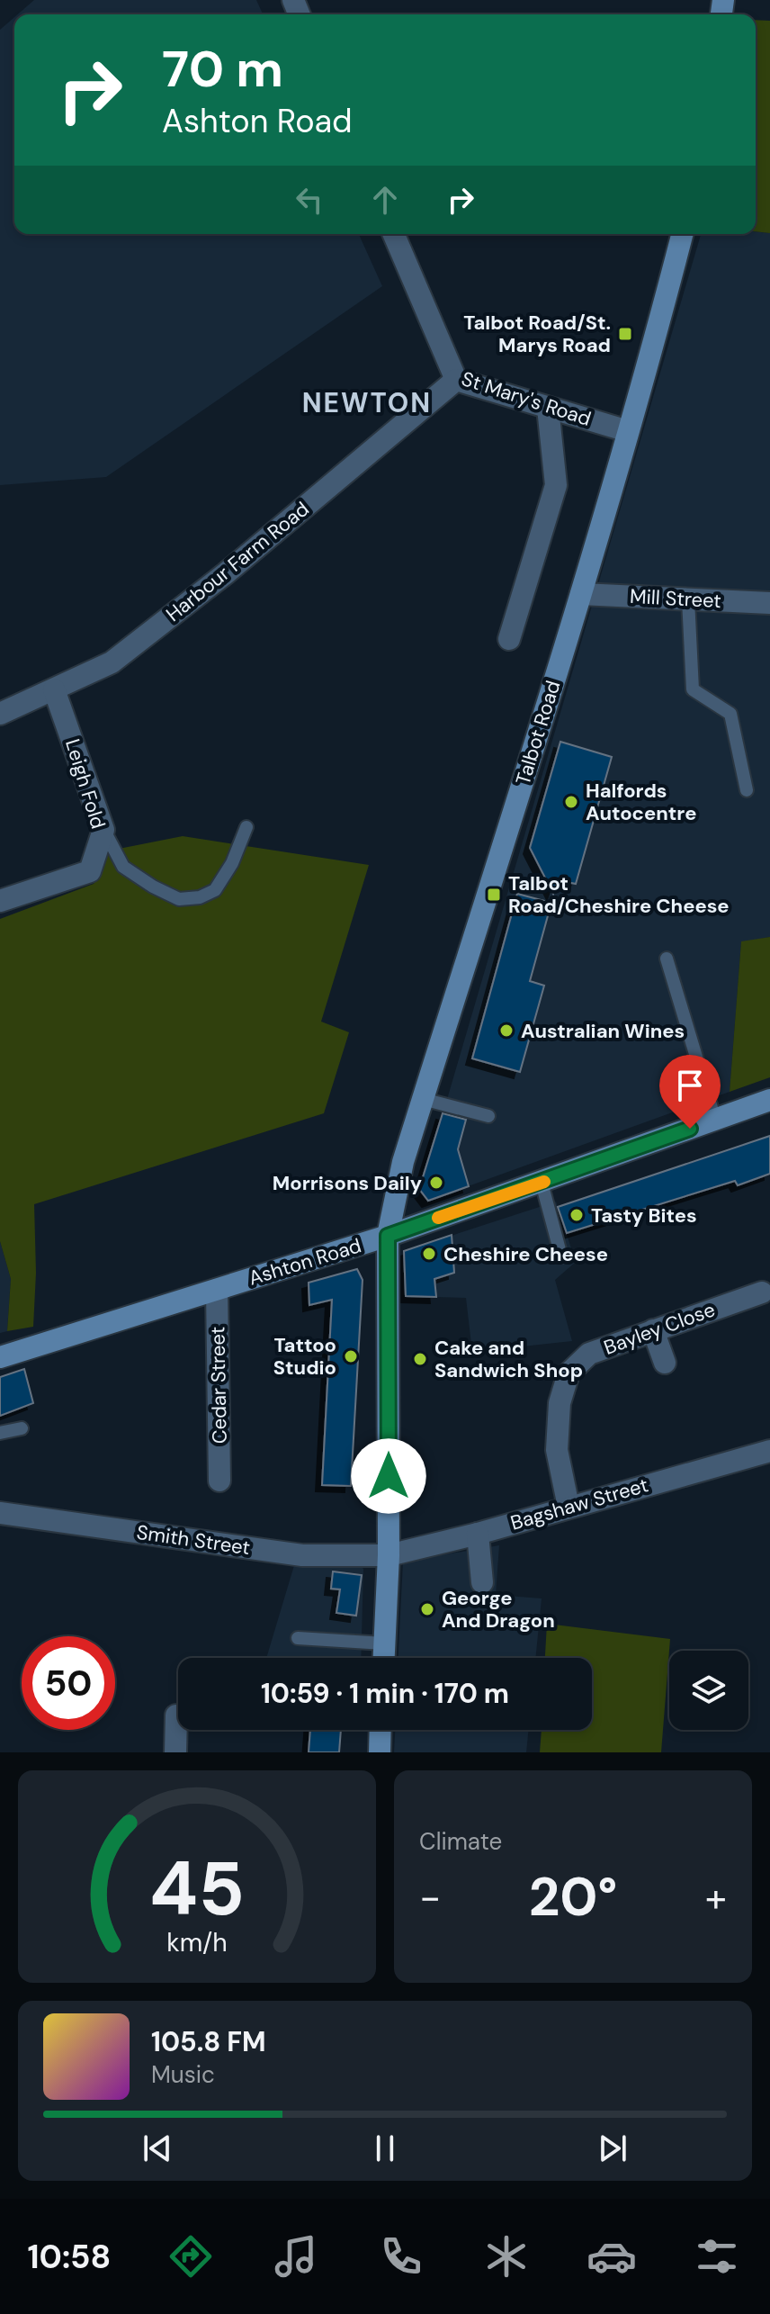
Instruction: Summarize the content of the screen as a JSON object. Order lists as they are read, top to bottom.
{
  "streets": {
    "street": [
      "St Mary's Road",
      "Harbour Farm Road",
      "Mill Street",
      "Talbot Road",
      "Leigh Fold",
      "Ashton Road",
      "Bayley Close",
      "Cedar Street",
      "Bagshaw Street",
      "Smith Street"
    ]
  },
  "crossings": [
    ["St Mary's Road", "Harbour Farm Road"],
    ["St Mary's Road", "Talbot Road"],
    ["Harbour Farm Road", "Leigh Fold"],
    ["Mill Street", "Talbot Road"],
    ["Talbot Road", "Ashton Road"],
    ["Talbot Road", "Bagshaw Street"],
    ["Talbot Road", "Smith Street"],
    ["Ashton Road", "Cedar Street"],
    ["Bayley Close", "Bagshaw Street"],
    ["Bagshaw Street", "Smith Street"]
  ],
  "districts": ["NEWTON"],
  "places": {
    "transit": ["Talbot Road/St. Marys Road", "Talbot Road/Cheshire Cheese"],
    "other": [
      "Halfords Autocentre",
      "Australian Wines",
      "Morrisons Daily",
      "Tasty Bites",
      "Cheshire Cheese",
      "Tattoo Studio",
      "Cake and Sandwich Shop",
      "George And Dragon"
    ]
  },
  "page": {
    "turn": ["70 m", "Ashton Road"],
    "limit": "50",
    "trip": "10:59 · 1 min · 170 m",
    "tile": "Climate",
    "heat": ["−", "20°", "+"],
    "song": ["105.8 FM", "Music"],
    "tabs": "10:58",
    "gauge": ["45", "km/h"]
  }
}
